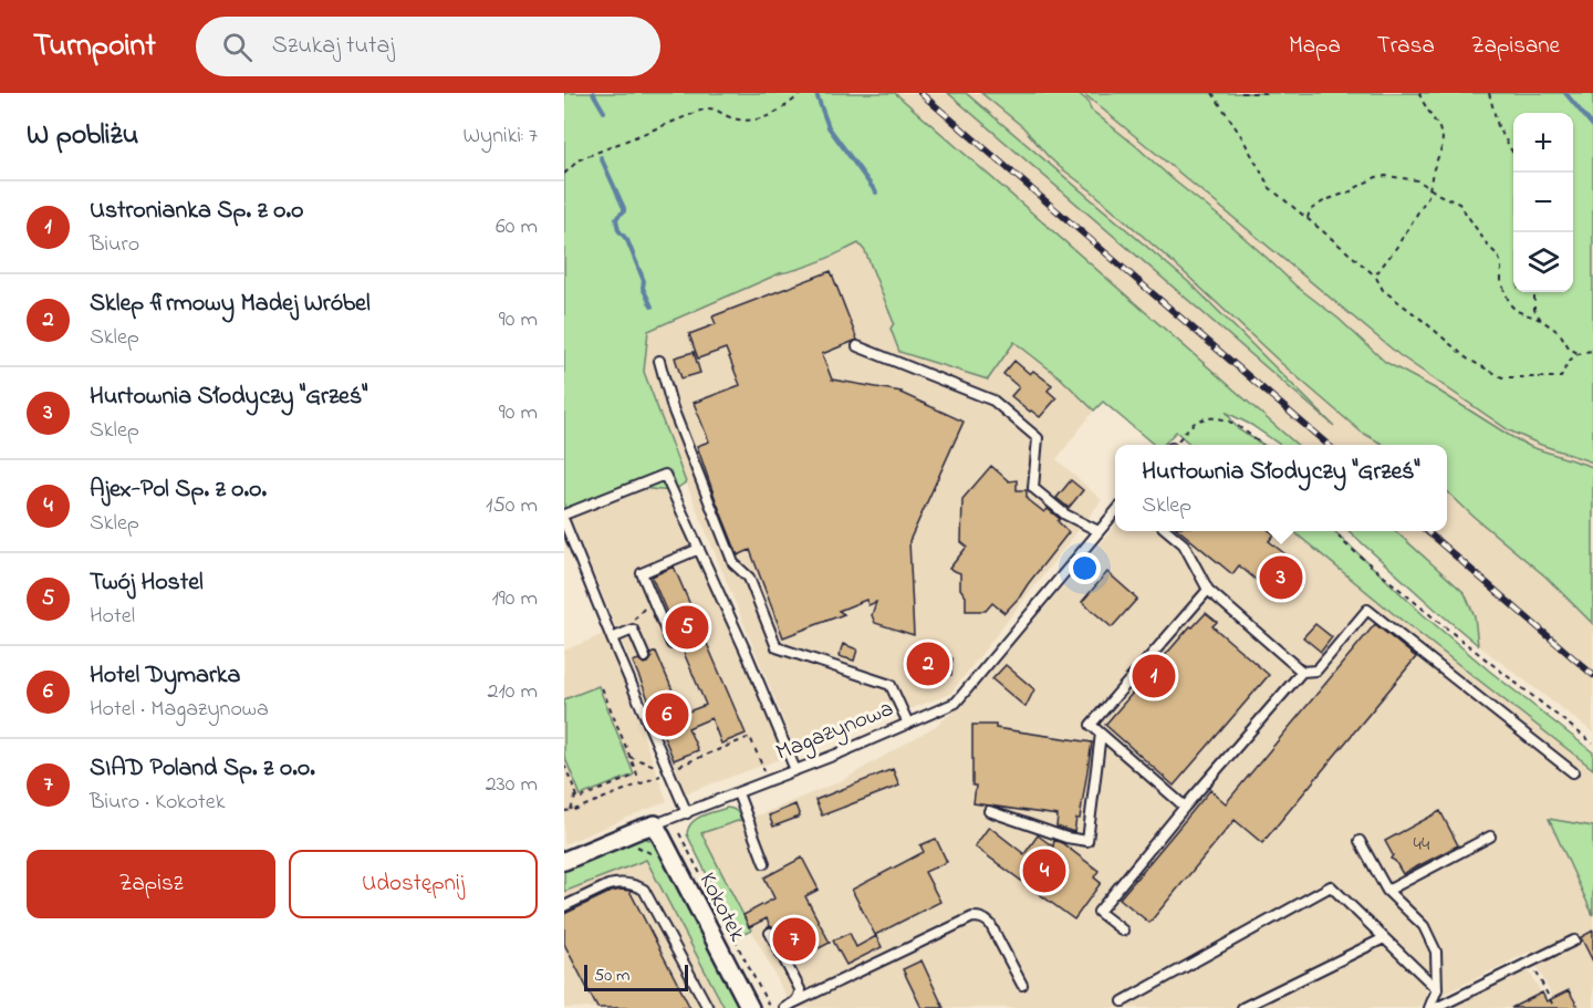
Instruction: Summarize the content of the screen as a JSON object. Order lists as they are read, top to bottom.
{
  "streets": {
    "street": ["Magazynowa", "Kokotek"]
  },
  "crossings": [
    ["Magazynowa", "Kokotek"]
  ],
  "house_numbers": ["44"],
  "scale_bar": "50 m",
  "page": {
    "header": "Turnpoint",
    "search": "Szukaj tutaj",
    "nav": ["Mapa", "Trasa", "Zapisane"],
    "heading": ["W pobliżu", "Wyniki: 7"],
    "map_buttons": ["+", "−"],
    "list": [
      {
        "mark": "1",
        "name": "Ustronianka Sp. z o.o",
        "note": "Biuro",
        "value": "60 m"
      },
      {
        "mark": "2",
        "name": "Sklep firmowy Madej Wróbel",
        "note": "Sklep",
        "value": "90 m"
      },
      {
        "mark": "3",
        "name": "Hurtownia Słodyczy \"Grześ\"",
        "note": "Sklep",
        "value": "90 m"
      },
      {
        "mark": "4",
        "name": "Ajex-Pol Sp. z o.o.",
        "note": "Sklep",
        "value": "150 m"
      },
      {
        "mark": "5",
        "name": "Twój Hostel",
        "note": "Hotel",
        "value": "190 m"
      },
      {
        "mark": "6",
        "name": "Hotel Dymarka",
        "note": "Hotel · Magazynowa",
        "value": "210 m"
      },
      {
        "mark": "7",
        "name": "SIAD Poland Sp. z o.o.",
        "note": "Biuro · Kokotek",
        "value": "230 m"
      }
    ],
    "popup": ["Hurtownia Słodyczy \"Grześ\"", "Sklep"],
    "pins": [
      "3",
      "5",
      "2",
      "1",
      "6",
      "4",
      "7"
    ],
    "buttons": ["Zapisz", "Udostępnij"],
    "scale": "50 m"
  }
}
